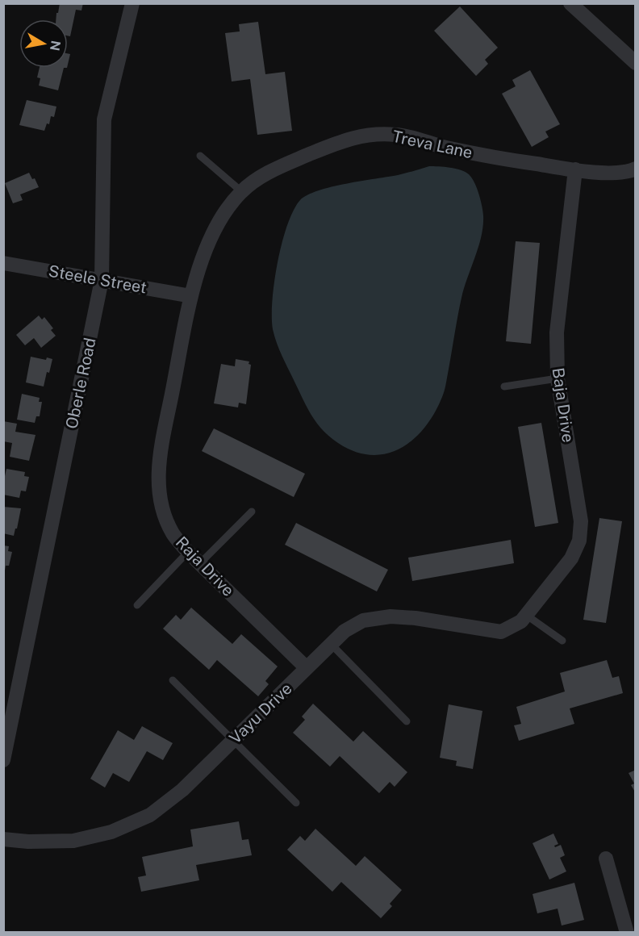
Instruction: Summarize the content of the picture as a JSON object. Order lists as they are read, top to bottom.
{
  "streets": {
    "street": [
      "Treva Lane",
      "Steele Street",
      "Oberle Road",
      "Baja Drive",
      "Raja Drive",
      "Vayu Drive"
    ]
  },
  "crossings": [
    ["Treva Lane", "Steele Street"],
    ["Treva Lane", "Baja Drive"],
    ["Treva Lane", "Raja Drive"],
    ["Steele Street", "Oberle Road"],
    ["Steele Street", "Raja Drive"],
    ["Baja Drive", "Vayu Drive"],
    ["Raja Drive", "Vayu Drive"]
  ],
  "north": "right"
}
